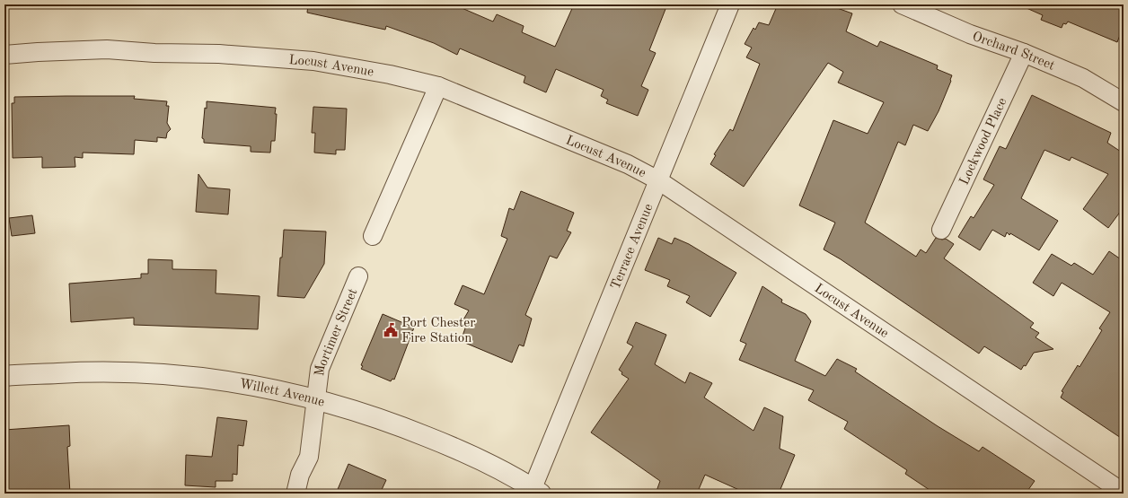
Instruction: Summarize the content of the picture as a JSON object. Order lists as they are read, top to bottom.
{
  "streets": {
    "street": [
      "Orchard Street",
      "Locust Avenue",
      "Lockwood Place",
      "Terrace Avenue",
      "Mortimer Street",
      "Willett Avenue"
    ]
  },
  "crossings": [
    ["Orchard Street", "Lockwood Place"],
    ["Locust Avenue", "Terrace Avenue"],
    ["Terrace Avenue", "Willett Avenue"],
    ["Mortimer Street", "Willett Avenue"]
  ],
  "places": {
    "public building": ["Port Chester Fire Station"]
  }
}
